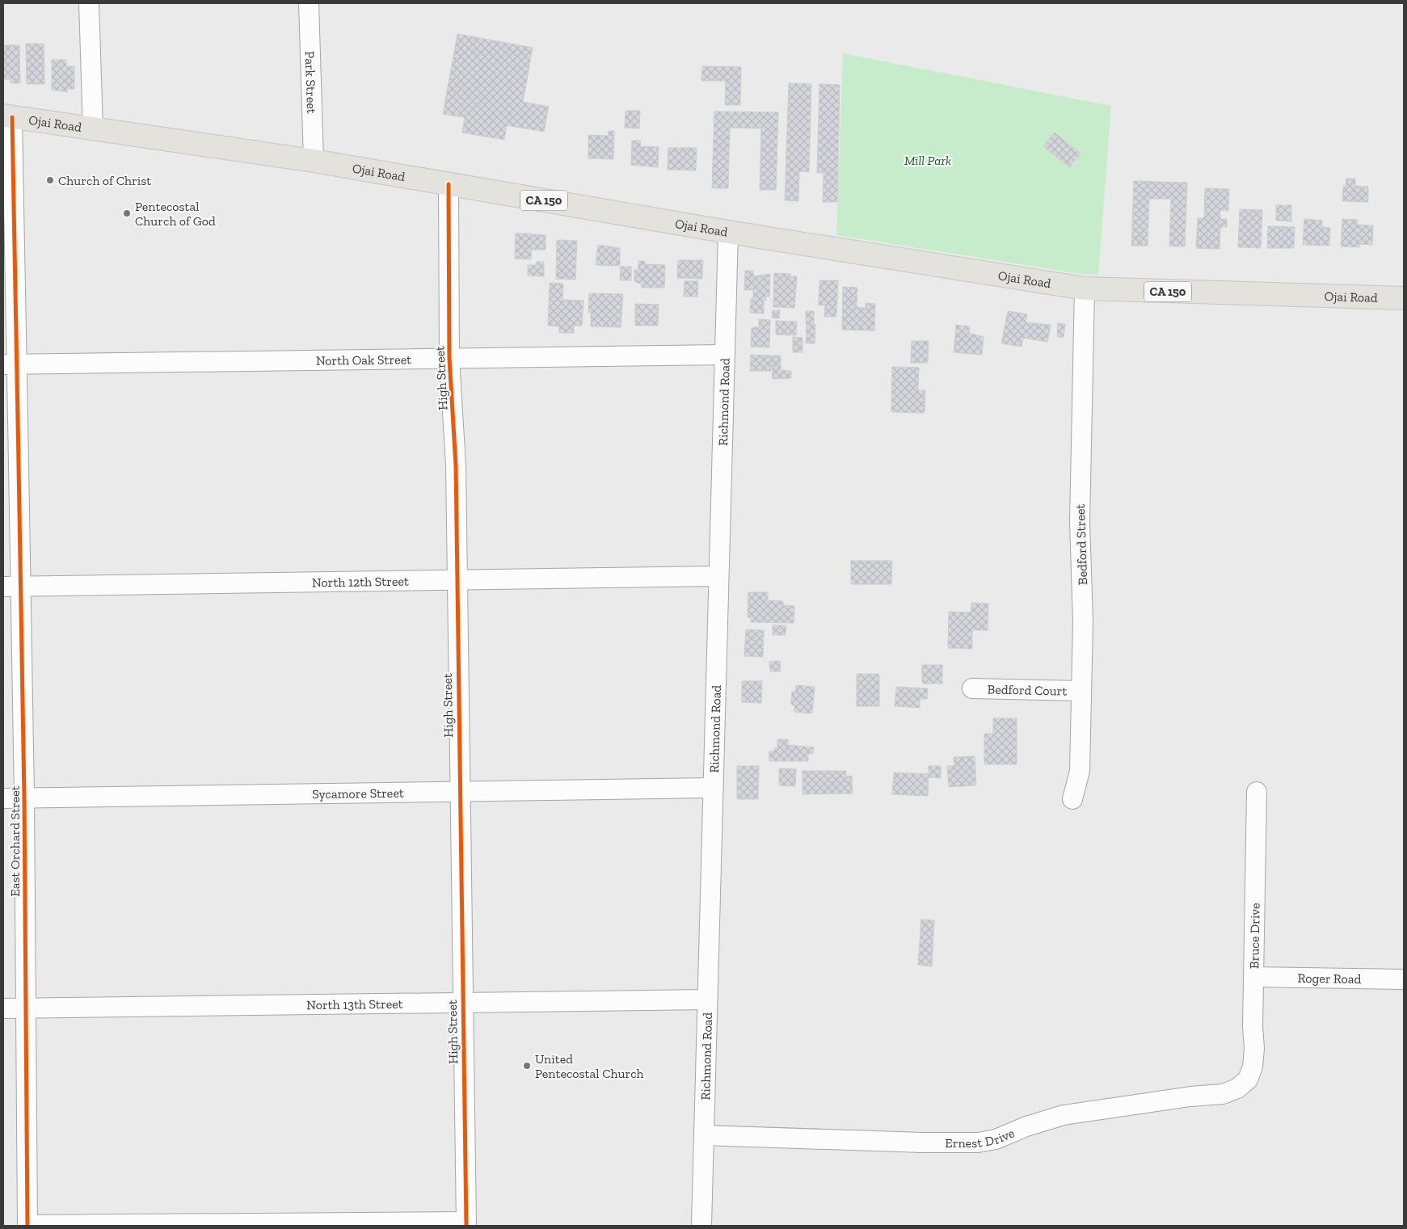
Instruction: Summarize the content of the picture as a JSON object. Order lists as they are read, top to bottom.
{
  "streets": {
    "main road": ["Ojai Road", "CA 150"],
    "street": [
      "Park Street",
      "North Oak Street",
      "High Street",
      "Richmond Road",
      "Bedford Street",
      "North 12th Street",
      "Bedford Court",
      "Sycamore Street",
      "East Orchard Street",
      "Bruce Drive",
      "Roger Road",
      "North 13th Street",
      "Ernest Drive"
    ]
  },
  "crossings": [
    ["Park Street", "Ojai Road"],
    ["Ojai Road", "High Street"],
    ["Ojai Road", "Richmond Road"],
    ["Ojai Road", "Bedford Street"],
    ["Ojai Road", "East Orchard Street"],
    ["North Oak Street", "High Street"],
    ["North Oak Street", "Richmond Road"],
    ["North Oak Street", "East Orchard Street"],
    ["High Street", "North 12th Street"],
    ["High Street", "Sycamore Street"],
    ["High Street", "North 13th Street"],
    ["Richmond Road", "North 12th Street"],
    ["Richmond Road", "Sycamore Street"],
    ["Richmond Road", "North 13th Street"],
    ["Richmond Road", "Ernest Drive"],
    ["Bedford Street", "Bedford Court"],
    ["North 12th Street", "East Orchard Street"],
    ["Sycamore Street", "East Orchard Street"],
    ["East Orchard Street", "North 13th Street"],
    ["Bruce Drive", "Roger Road"],
    ["Bruce Drive", "Ernest Drive"]
  ],
  "parks": ["Mill Park"],
  "places": ["Church of Christ", "Pentecostal Church of God", "United Pentecostal Church"]
}
